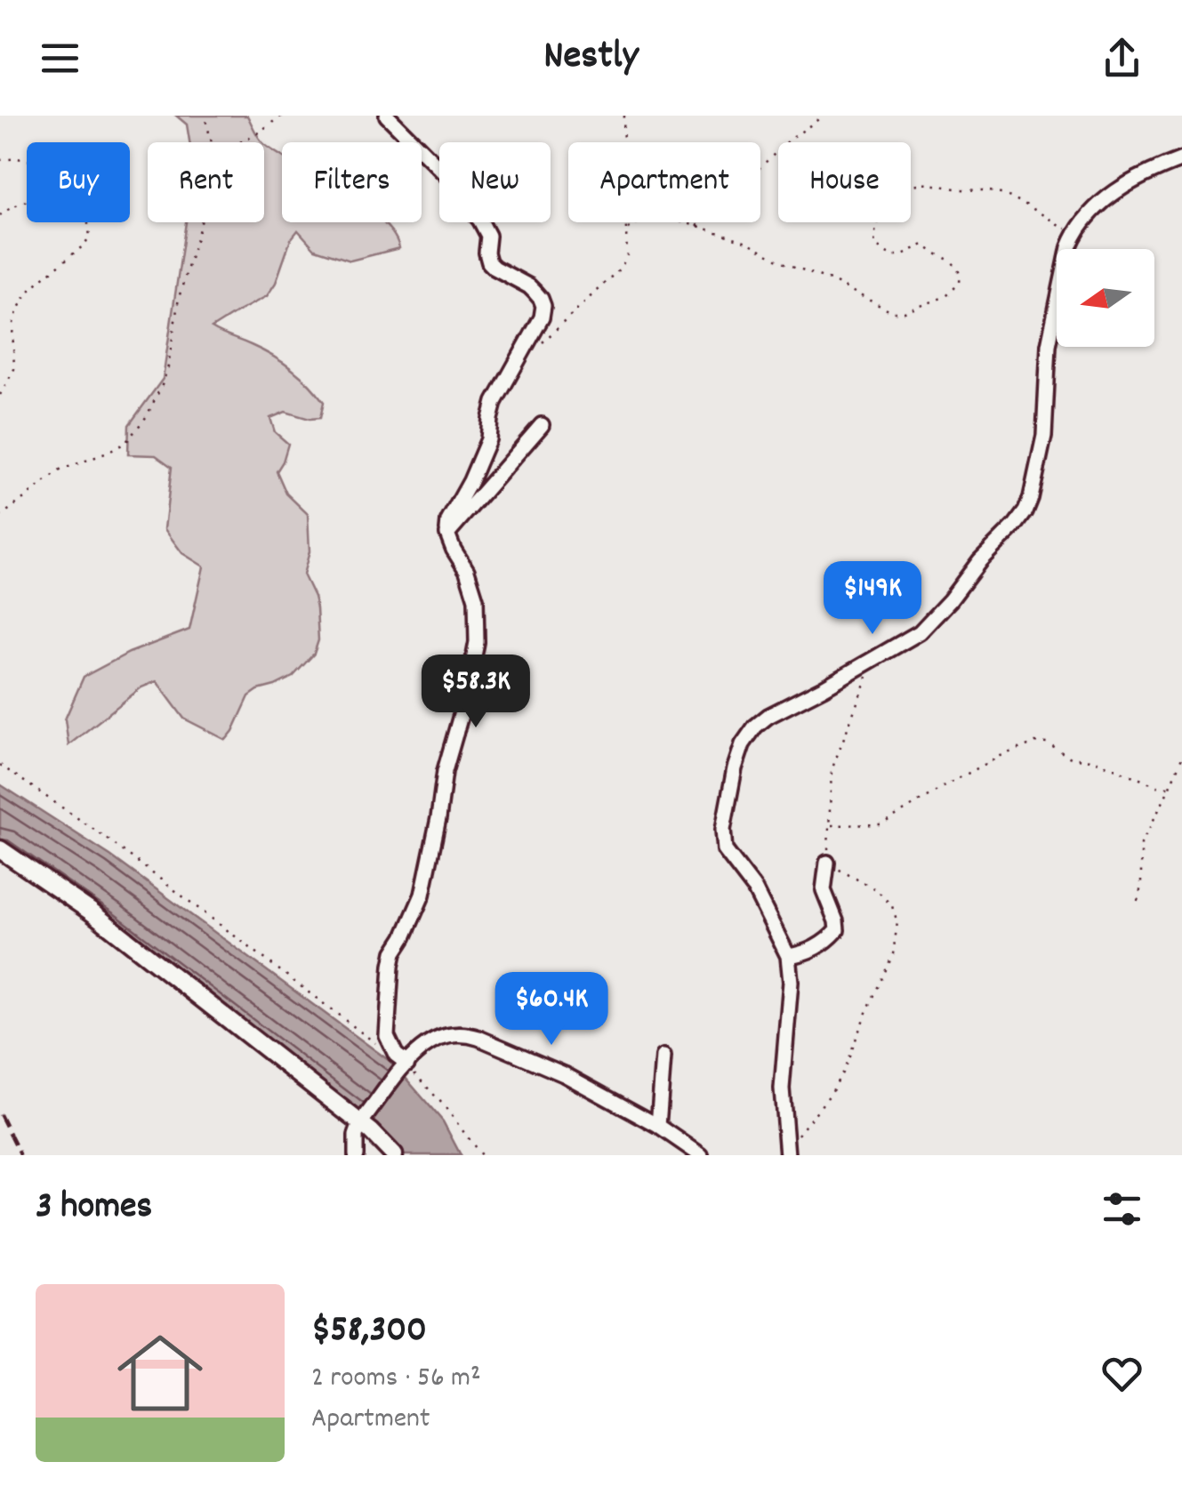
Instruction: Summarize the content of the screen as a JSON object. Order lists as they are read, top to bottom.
{
  "north": "left",
  "page": {
    "header": "Nestly",
    "chip": [
      "Buy",
      "Rent",
      "Filters",
      "New",
      "Apartment",
      "House"
    ],
    "price": ["$149K", "$58.3K", "$60.4K"],
    "heading": "3 homes",
    "list": [
      {
        "name": "$58,300",
        "note": "2 rooms · 56 m² · Apartment"
      }
    ]
  }
}
